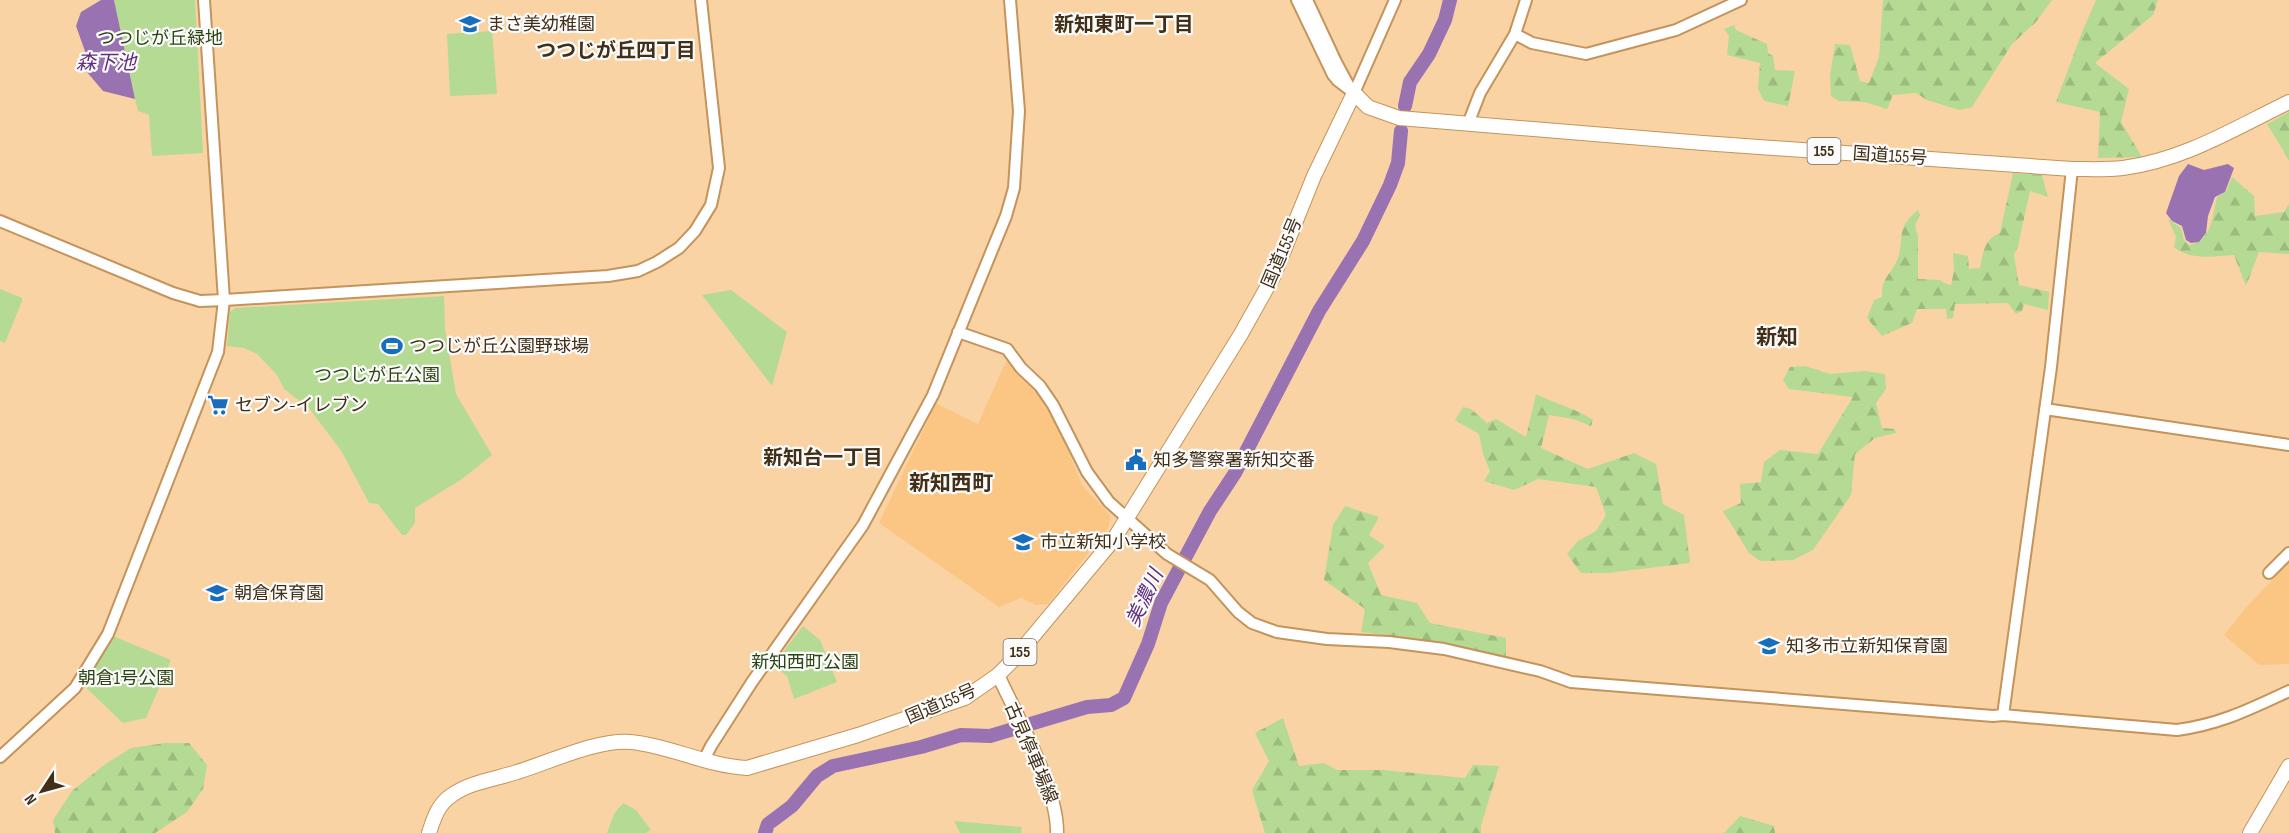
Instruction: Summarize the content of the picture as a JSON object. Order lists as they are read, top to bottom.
{
  "streets": {
    "main road": ["155", "国道155号", "古見停車場線"]
  },
  "crossings": [
    ["国道155号", "古見停車場線"]
  ],
  "districts": [
    "新知東町一丁目",
    "つつじが丘四丁目",
    "新知",
    "新知台一丁目",
    "新知西町"
  ],
  "water": ["森下池", "美濃川"],
  "parks": [
    "つつじが丘緑地",
    "つつじが丘公園",
    "新知西町公園",
    "朝倉1号公園"
  ],
  "places": {
    "school or university": [
      "まさ美幼稚園",
      "市立新知小学校",
      "朝倉保育園",
      "知多市立新知保育園"
    ],
    "sports": ["つつじが丘公園野球場"],
    "supermarket": ["セブン-イレブン"],
    "public building": ["知多警察署新知交番"]
  },
  "north": "bottom left"
}
